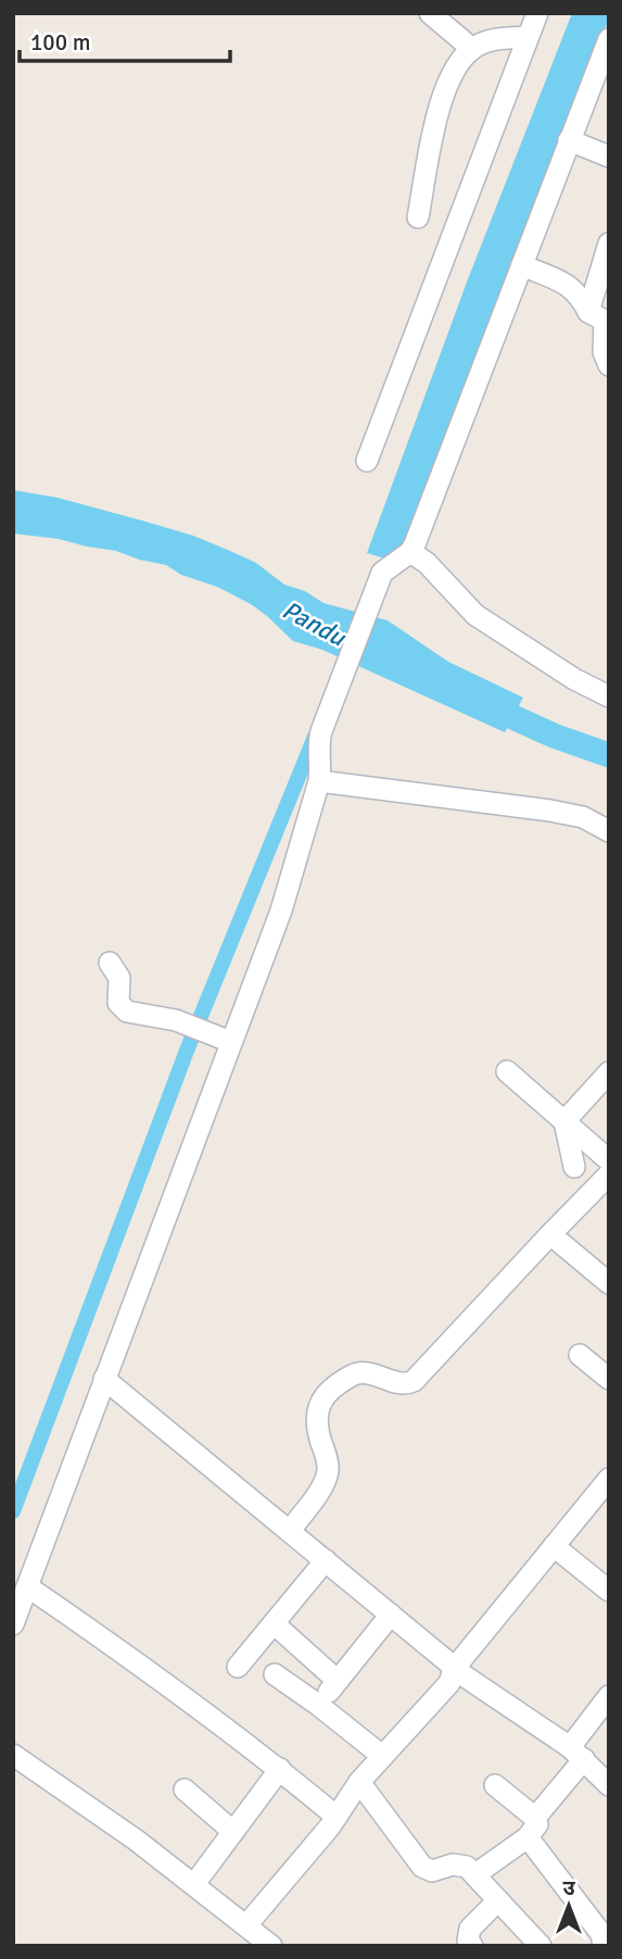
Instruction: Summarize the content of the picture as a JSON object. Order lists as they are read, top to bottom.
{
  "water": ["Pandu"],
  "scale_bar": "100 m",
  "north": "top"
}
